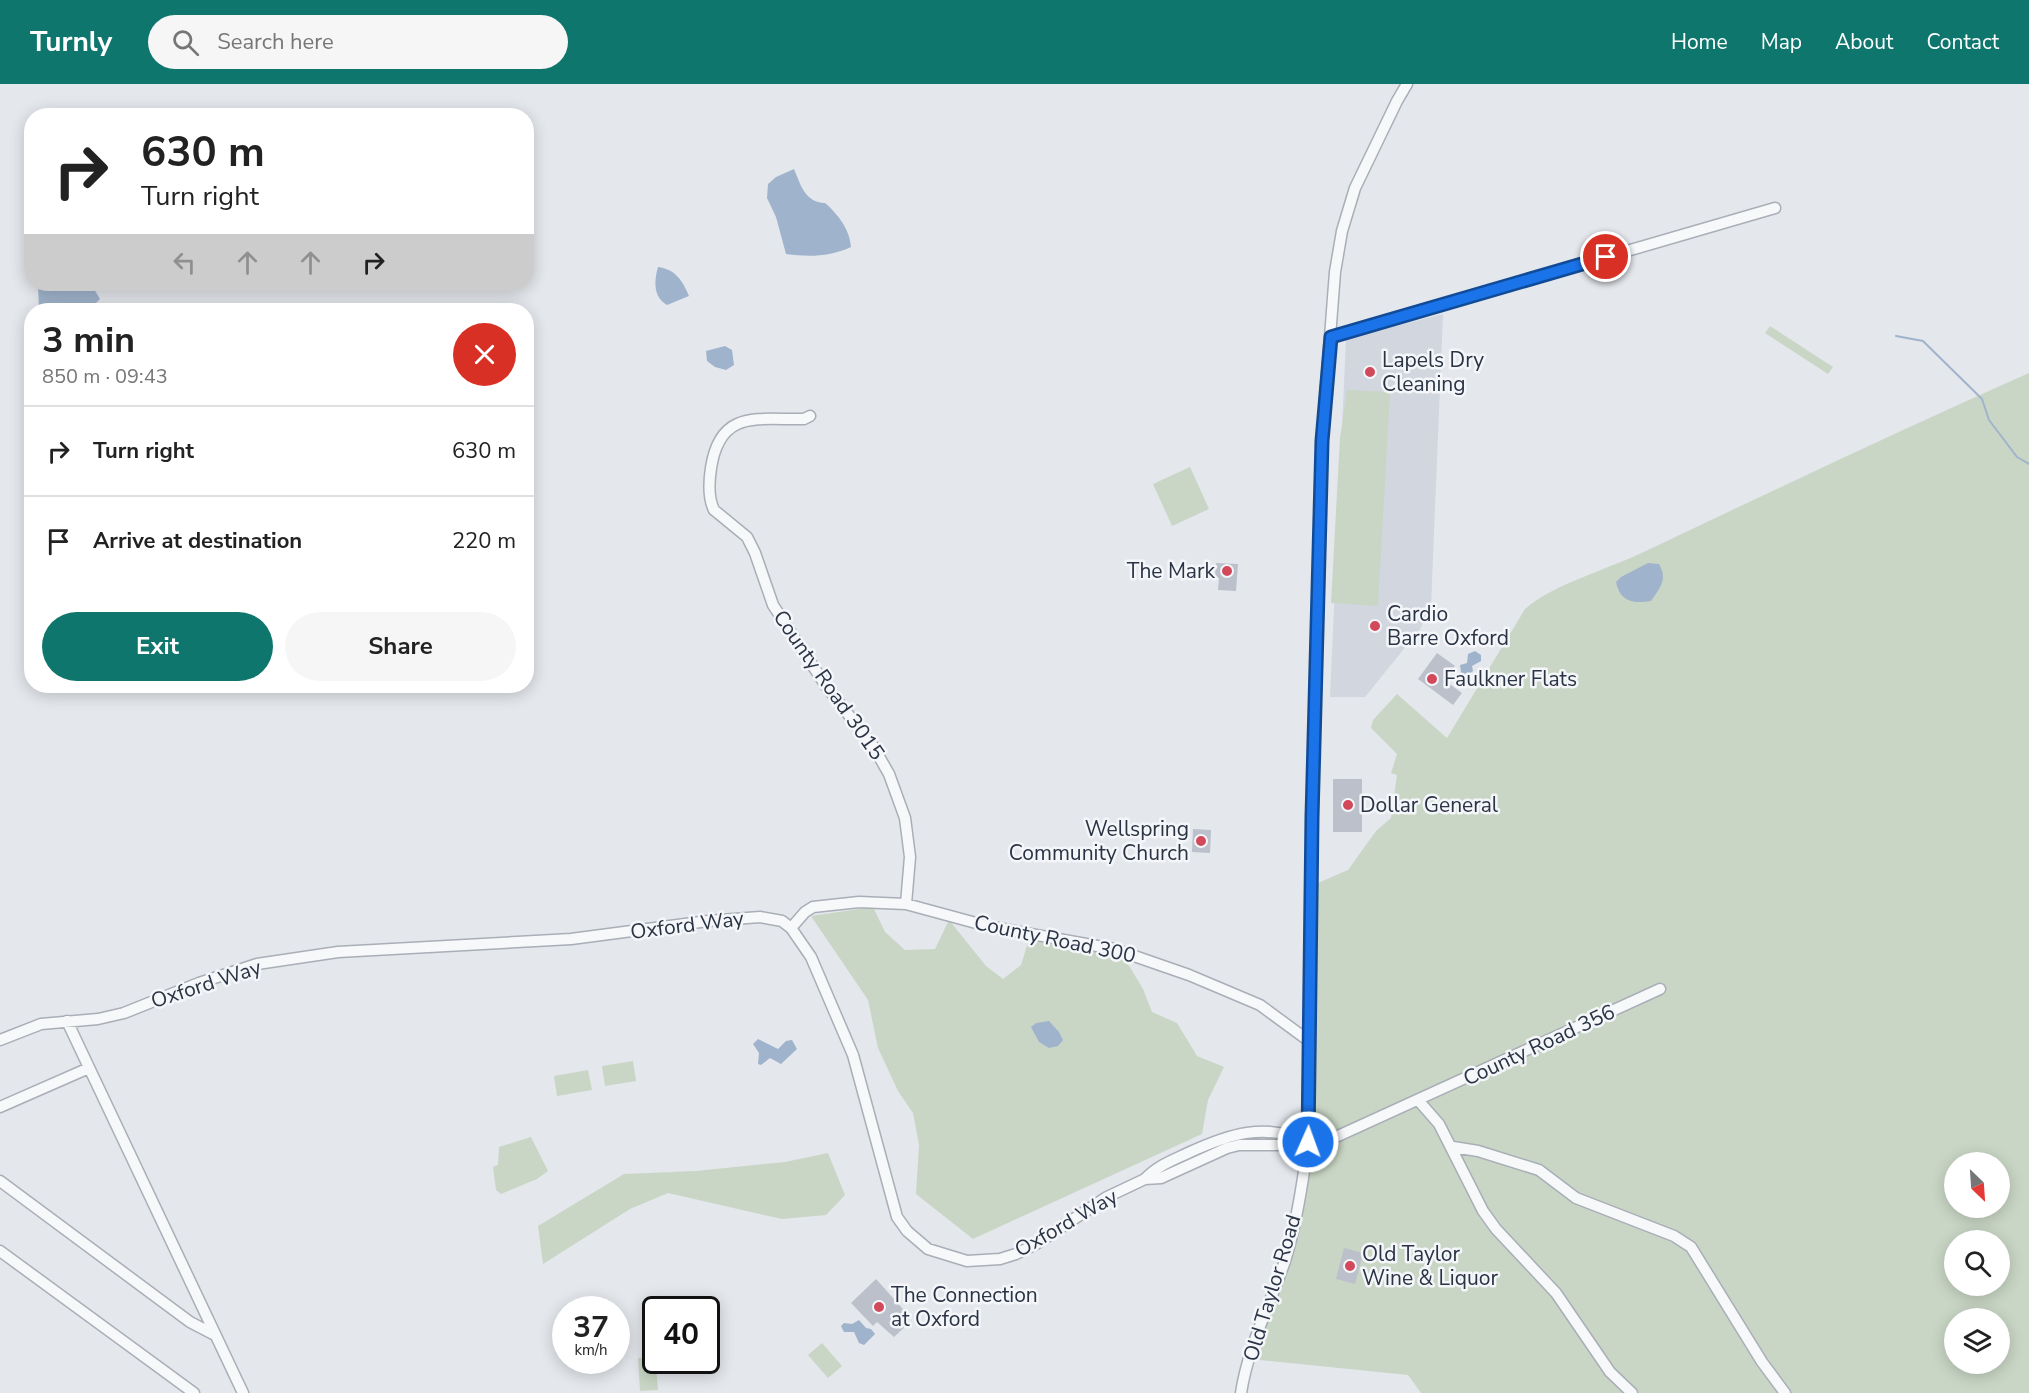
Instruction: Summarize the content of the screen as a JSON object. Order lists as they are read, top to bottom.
{
  "streets": {
    "street": [
      "County Road 3015",
      "Oxford Way",
      "County Road 300",
      "County Road 356",
      "Old Taylor Road"
    ]
  },
  "crossings": [
    ["County Road 3015", "County Road 300"],
    ["Oxford Way", "County Road 300"],
    ["Oxford Way", "County Road 356"],
    ["Oxford Way", "Old Taylor Road"],
    ["County Road 300", "Old Taylor Road"],
    ["County Road 356", "Old Taylor Road"]
  ],
  "places": [
    "Lapels Dry Cleaning",
    "The Mark",
    "Cardio Barre Oxford",
    "Faulkner Flats",
    "Dollar General",
    "Wellspring Community Church",
    "Old Taylor Wine & Liquor",
    "The Connection at Oxford"
  ],
  "north": "bottom right",
  "page": {
    "header": "Turnly",
    "search": "Search here",
    "nav": [
      "Home",
      "Map",
      "About",
      "Contact"
    ],
    "turn": ["630 m", "Turn right"],
    "heading": ["3 min", "850 m · 09:43"],
    "list": [
      {
        "name": "Turn right",
        "value": "630 m"
      },
      {
        "name": "Arrive at destination",
        "value": "220 m"
      }
    ],
    "buttons": ["Exit", "Share"],
    "speed": "37 km/h",
    "limit": "40"
  }
}
